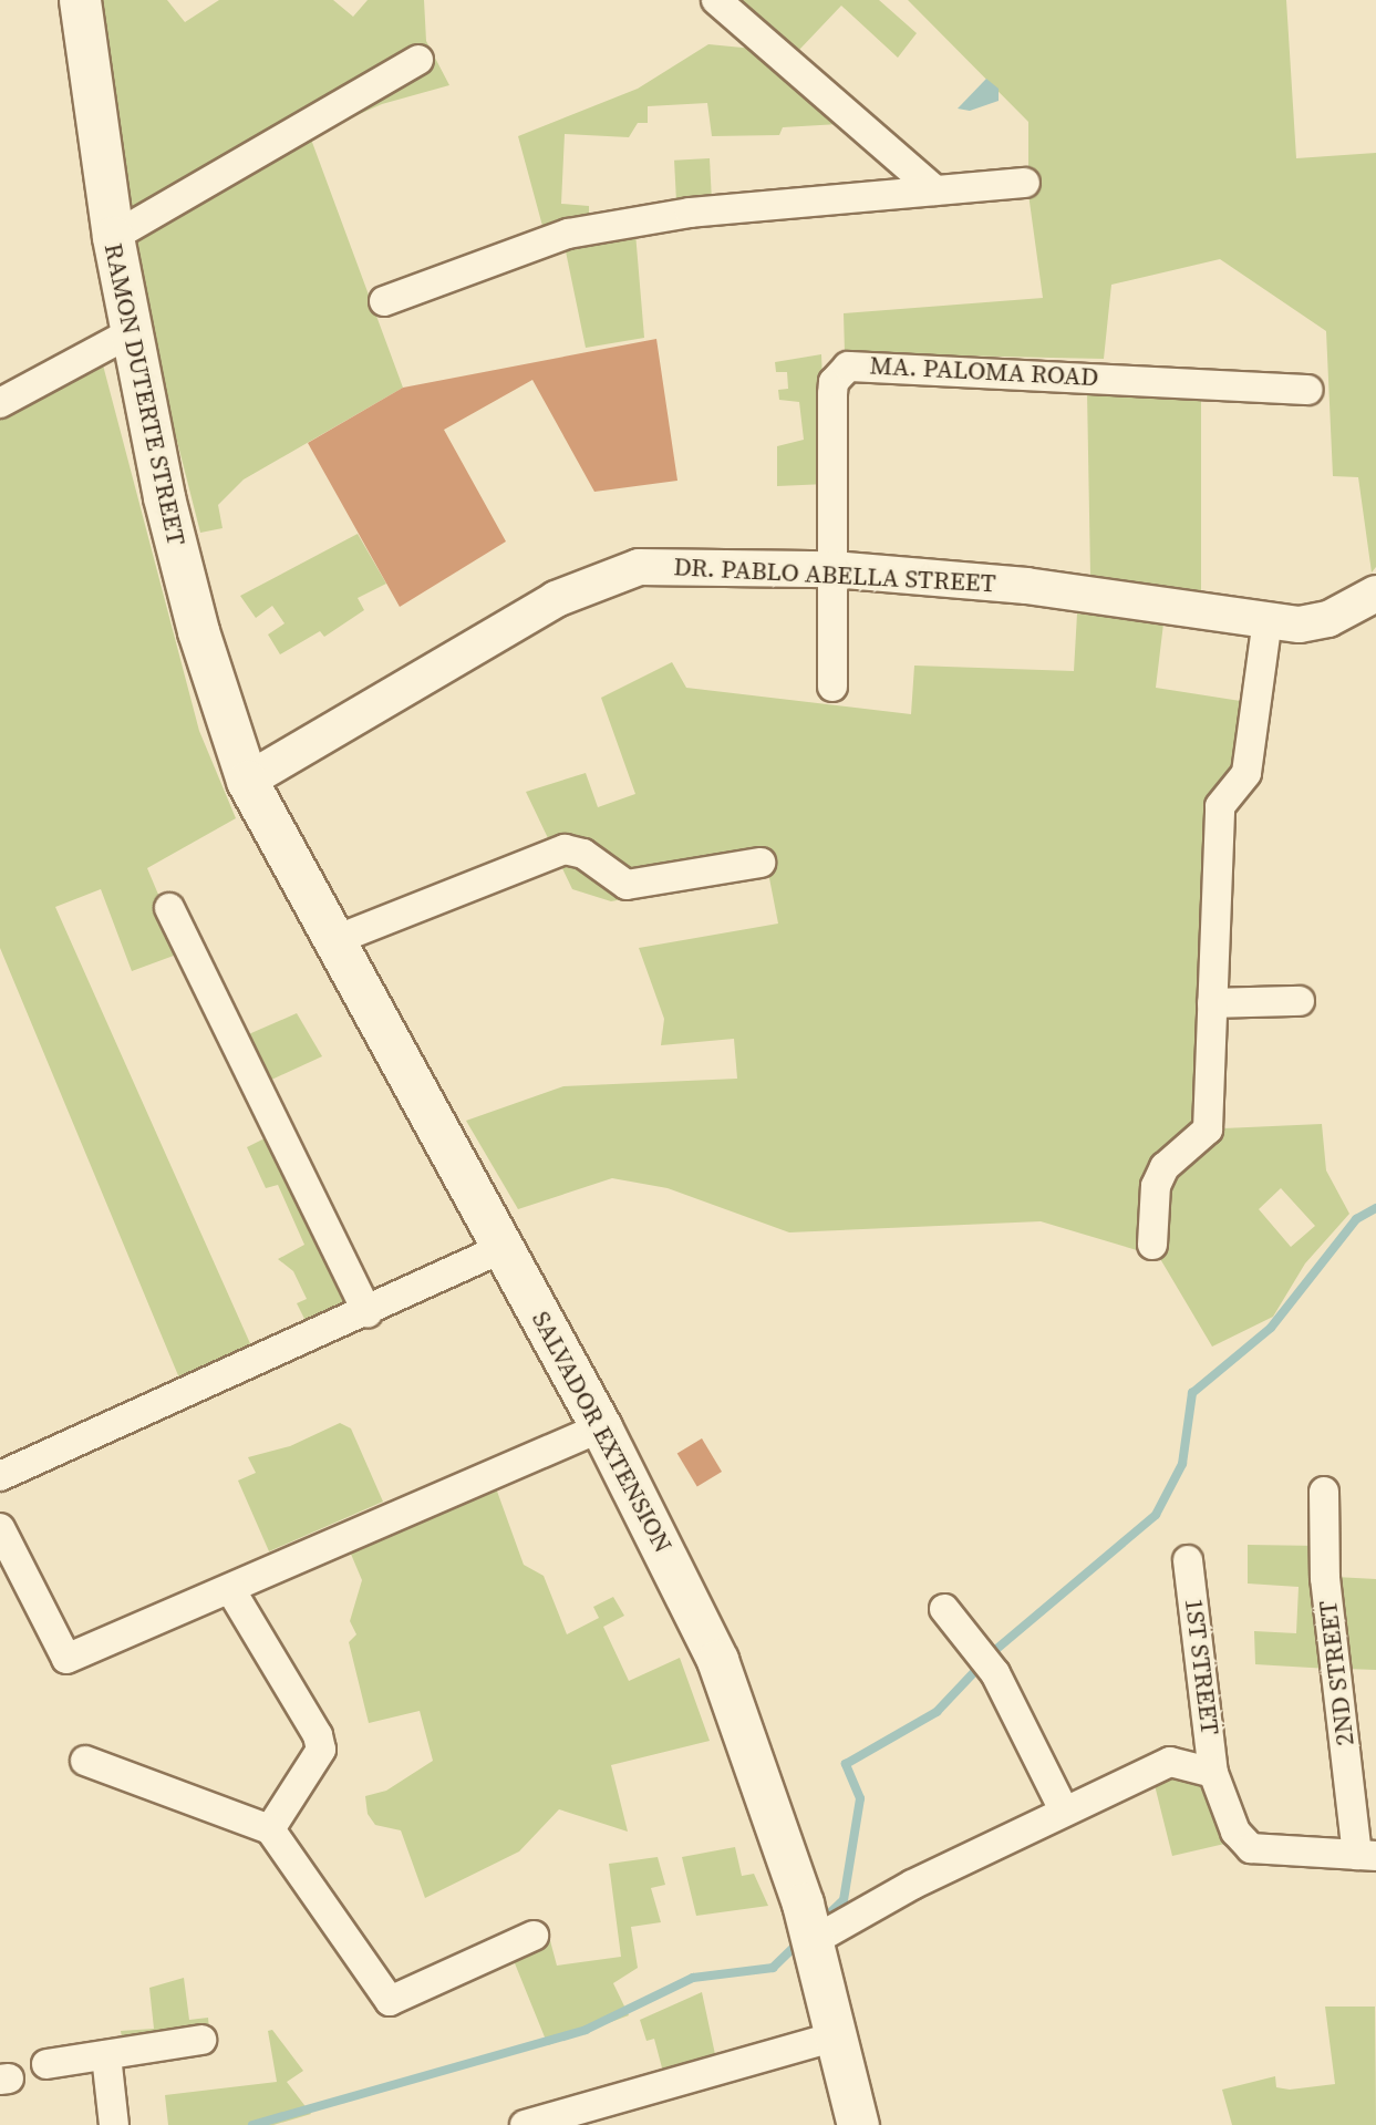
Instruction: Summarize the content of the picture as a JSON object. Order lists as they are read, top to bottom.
{
  "streets": {
    "main road": ["RAMON DUTERTE STREET", "SALVADOR EXTENSION"],
    "street": [
      "MA. PALOMA ROAD",
      "DR. PABLO ABELLA STREET",
      "1ST STREET",
      "2ND STREET"
    ]
  },
  "crossings": [
    ["MA. PALOMA ROAD", "DR. PABLO ABELLA STREET"],
    ["RAMON DUTERTE STREET", "DR. PABLO ABELLA STREET"],
    ["RAMON DUTERTE STREET", "SALVADOR EXTENSION"],
    ["DR. PABLO ABELLA STREET", "SALVADOR EXTENSION"],
    ["1ST STREET", "2ND STREET"]
  ]
}
